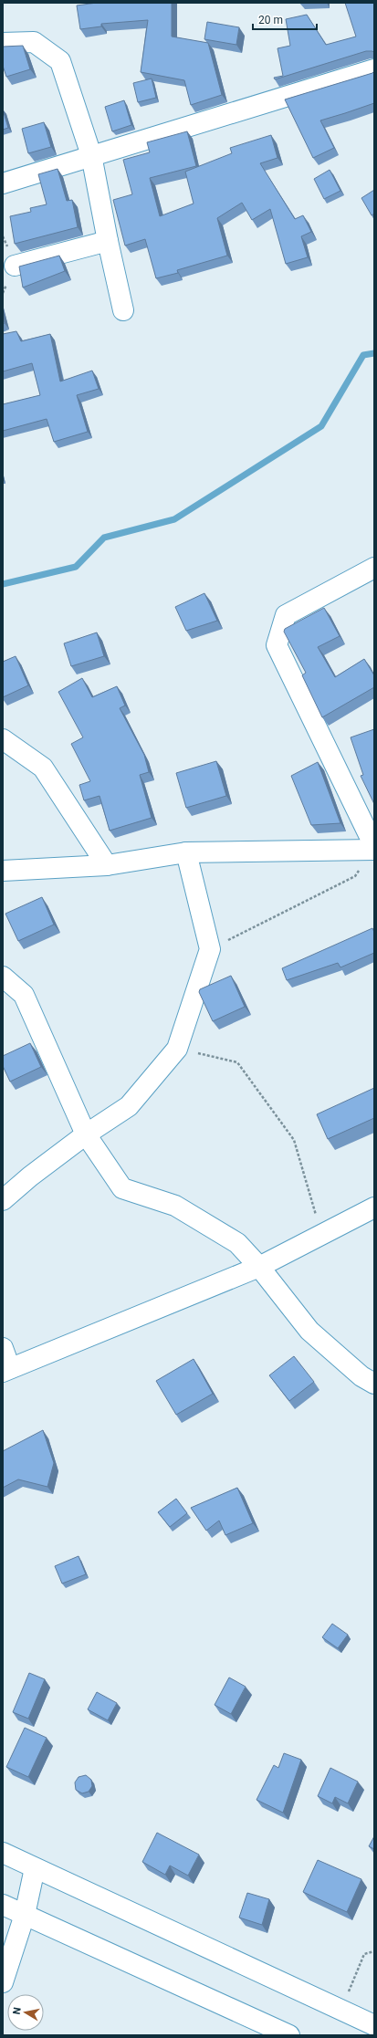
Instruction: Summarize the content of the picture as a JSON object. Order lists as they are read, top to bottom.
{
  "scale_bar": "20 m",
  "north": "left"
}
